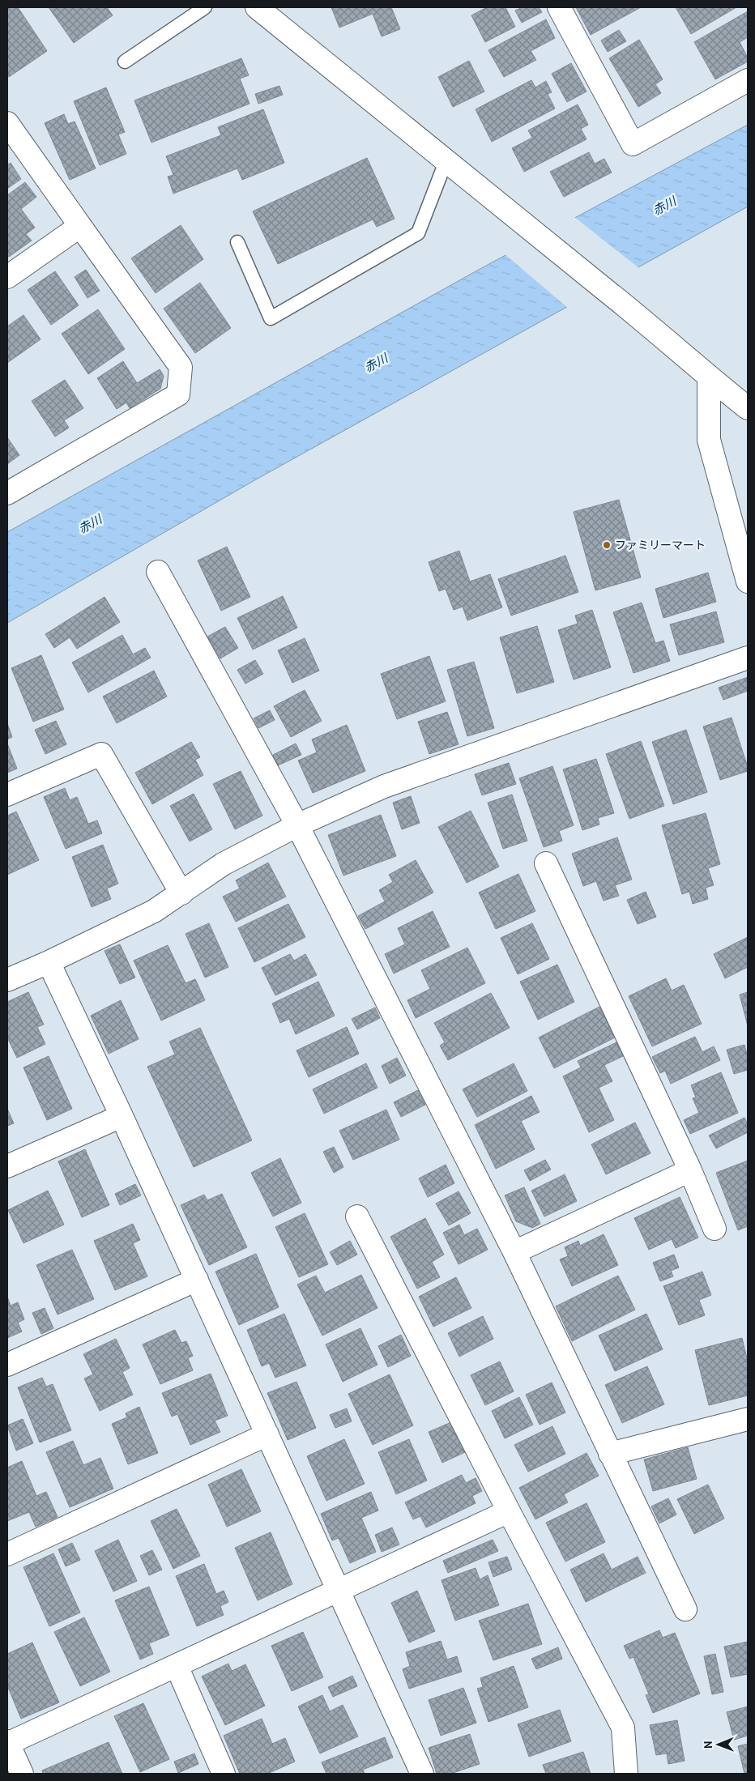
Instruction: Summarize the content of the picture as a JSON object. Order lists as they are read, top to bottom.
{
  "water": ["赤川"],
  "places": ["ファミリーマート"],
  "north": "left"
}
